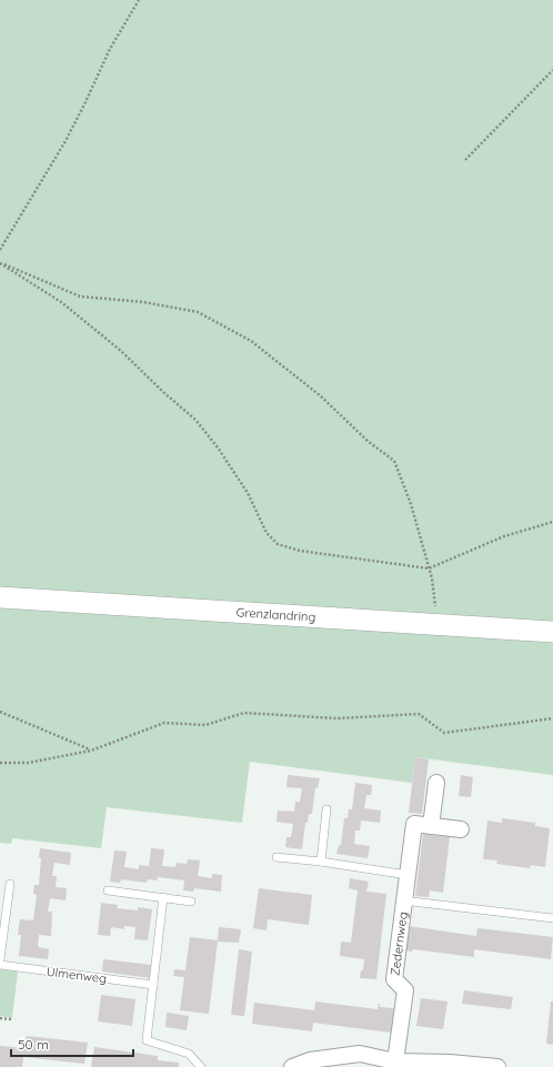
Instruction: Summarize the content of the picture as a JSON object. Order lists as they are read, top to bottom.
{
  "streets": {
    "main road": ["Grenzlandring"],
    "street": ["Zedernweg"],
    "lane": ["Ulmenweg"]
  },
  "scale_bar": "50 m"
}
